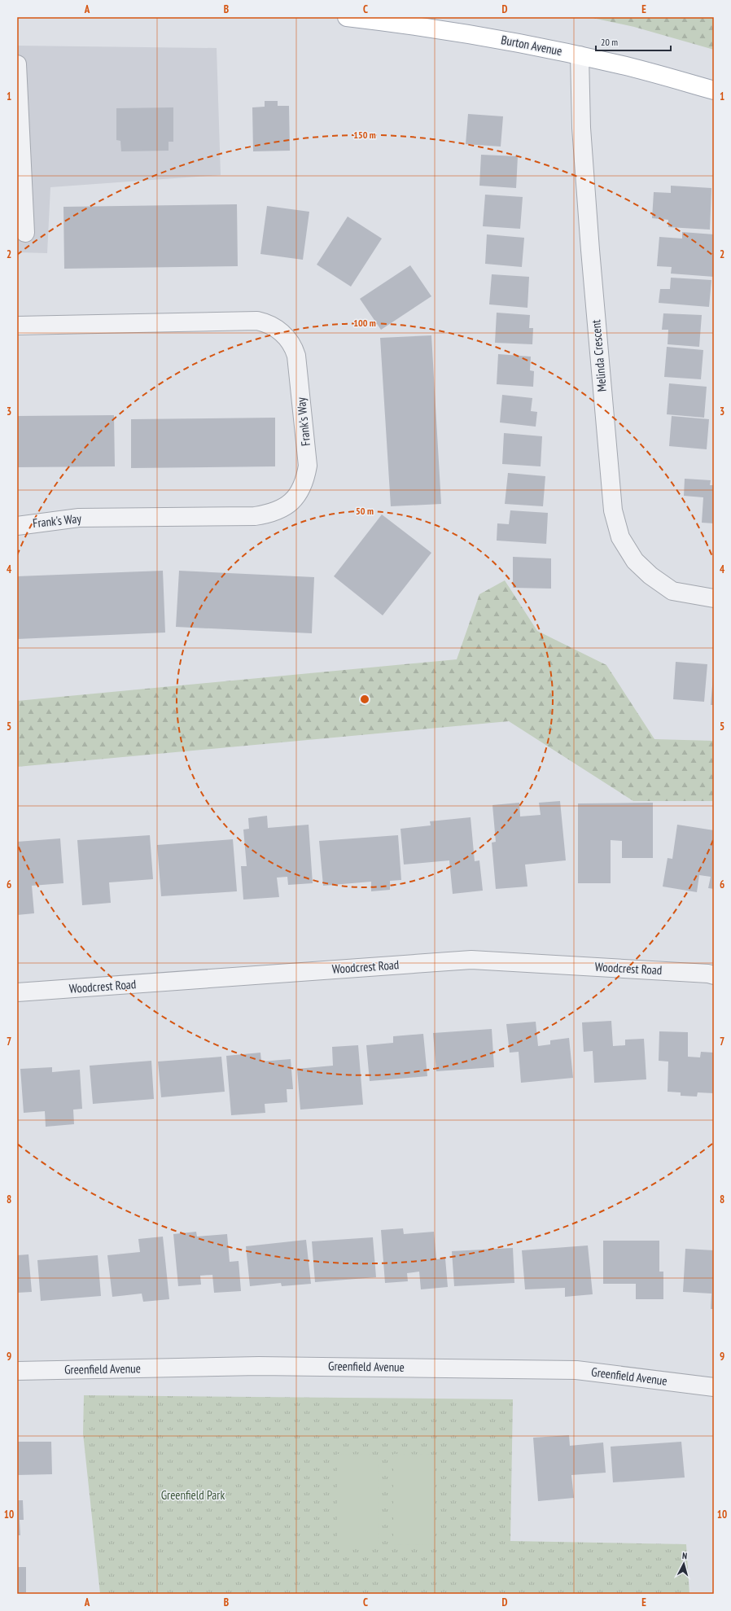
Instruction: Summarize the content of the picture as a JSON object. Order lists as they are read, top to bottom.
{
  "streets": {
    "main road": ["Burton Avenue"],
    "street": [
      "Melinda Crescent",
      "Frank's Way",
      "Woodcrest Road",
      "Greenfield Avenue"
    ]
  },
  "crossings": [
    ["Burton Avenue", "Melinda Crescent"]
  ],
  "parks": ["Greenfield Park"],
  "scale_bar": "20 m",
  "north": "top",
  "grid": {
    "columns": [
      "A",
      "B",
      "C",
      "D",
      "E"
    ],
    "rows": [
      "1",
      "2",
      "3",
      "4",
      "5",
      "6",
      "7",
      "8",
      "9",
      "10"
    ]
  },
  "rings": ["150 m", "100 m", "50 m"]
}
